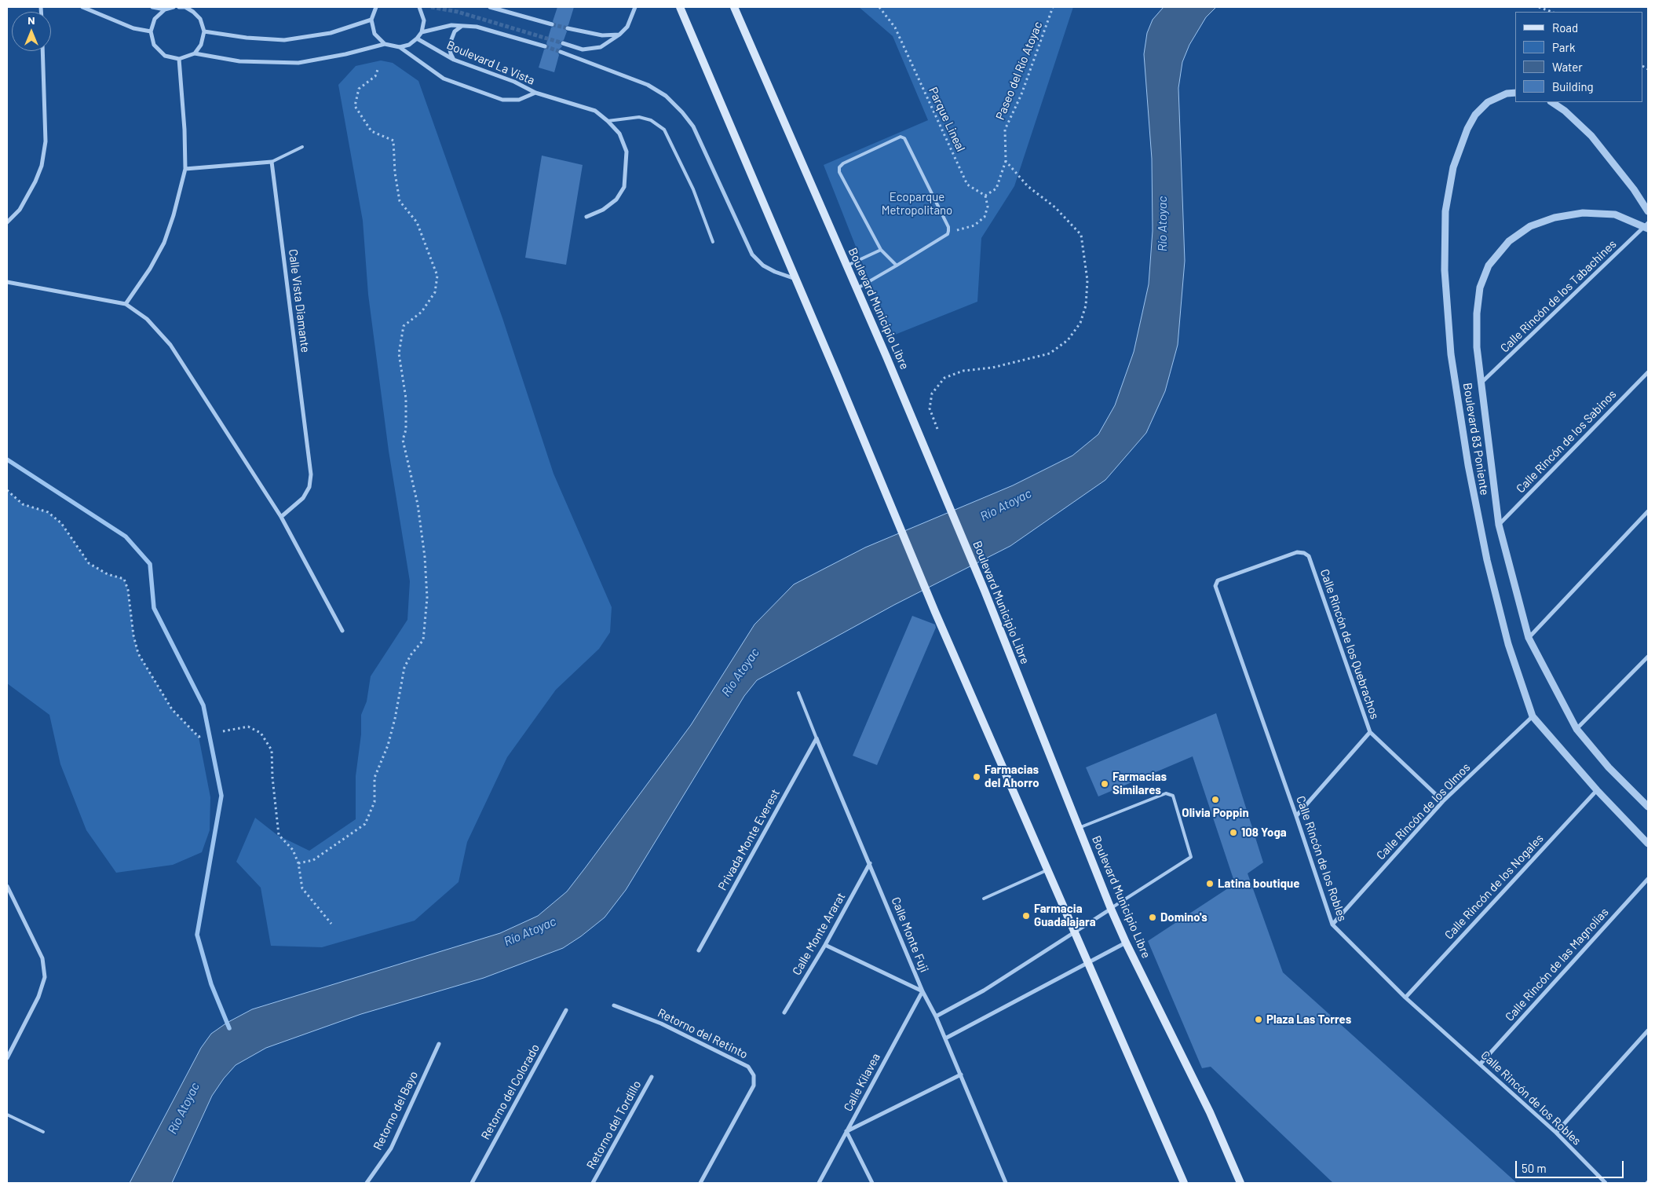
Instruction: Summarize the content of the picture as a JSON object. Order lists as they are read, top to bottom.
{
  "streets": {
    "main road": ["Boulevard Municipio Libre"],
    "street": [
      "Boulevard La Vista",
      "Calle Rincón de los Tabachines",
      "Calle Vista Diamante",
      "Boulevard 83 Poniente",
      "Calle Rincón de los Sabinos",
      "Calle Rincón de los Quebrachos",
      "Calle Rincón de los Olmos",
      "Privada Monte Everest",
      "Calle Rincón de los Robles",
      "Calle Rincón de los Nogales",
      "Calle Monte Ararat",
      "Calle Monte Fuji",
      "Calle Rincón de las Magnolias",
      "Retorno del Retinto",
      "Calle Kilavea",
      "Retorno del Colorado",
      "Retorno del Bayo",
      "Retorno del Tordillo"
    ],
    "path": ["Paseo del Río Atoyac", "Parque Lineal"]
  },
  "crossings": [
    ["Calle Rincón de los Tabachines", "Boulevard 83 Poniente"],
    ["Boulevard 83 Poniente", "Calle Rincón de los Sabinos"],
    ["Boulevard 83 Poniente", "Calle Rincón de los Olmos"],
    ["Boulevard 83 Poniente", "Calle Rincón de los Nogales"],
    ["Calle Rincón de los Quebrachos", "Calle Rincón de los Olmos"],
    ["Calle Rincón de los Quebrachos", "Calle Rincón de los Robles"],
    ["Calle Rincón de los Olmos", "Calle Rincón de los Robles"],
    ["Privada Monte Everest", "Calle Monte Fuji"],
    ["Calle Rincón de los Robles", "Calle Rincón de los Nogales"],
    ["Calle Rincón de los Robles", "Calle Rincón de las Magnolias"],
    ["Calle Monte Ararat", "Calle Monte Fuji"],
    ["Calle Monte Fuji", "Calle Kilavea"]
  ],
  "water": ["Río Atoyac"],
  "parks": ["Ecoparque Metropolitano"],
  "places": [
    "Farmacias del Ahorro",
    "Farmacias Similares",
    "Olivia Poppin",
    "108 Yoga",
    "Latina boutique",
    "Farmacia Guadalajara",
    "Domino's",
    "Plaza Las Torres"
  ],
  "legend": [
    "Road",
    "Park",
    "Water",
    "Building"
  ],
  "scale_bar": "50 m",
  "north": "top"
}
